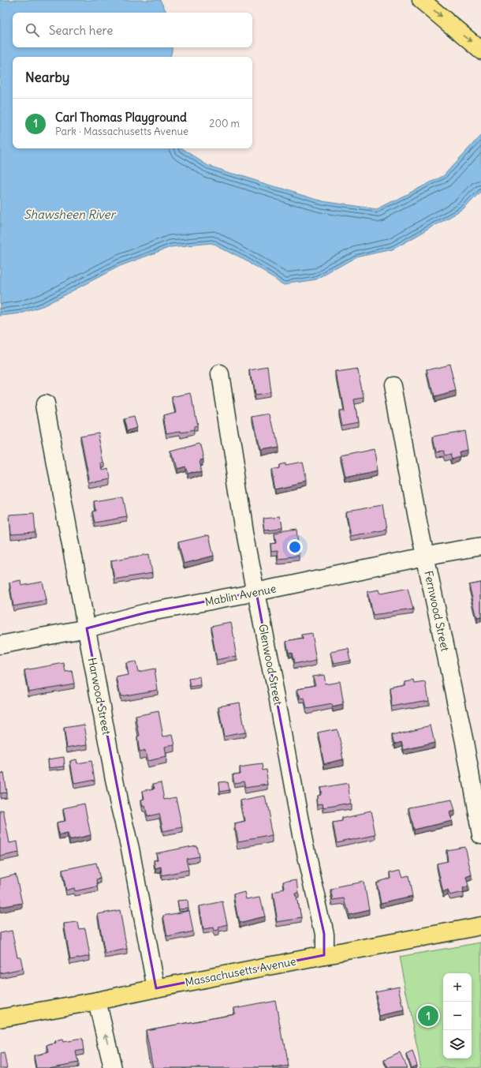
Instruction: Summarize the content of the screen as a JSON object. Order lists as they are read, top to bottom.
{
  "streets": {
    "main road": ["Massachusetts Avenue"],
    "street": [
      "Mablin Avenue",
      "Fernwood Street",
      "Glenwood Street",
      "Harwood Street"
    ]
  },
  "crossings": [
    ["Mablin Avenue", "Fernwood Street"],
    ["Mablin Avenue", "Glenwood Street"],
    ["Mablin Avenue", "Harwood Street"],
    ["Glenwood Street", "Massachusetts Avenue"],
    ["Harwood Street", "Massachusetts Avenue"]
  ],
  "water": ["Shawsheen River"],
  "page": {
    "search": "Search here",
    "heading": "Nearby",
    "list": [
      {
        "mark": "1",
        "name": "Carl Thomas Playground",
        "note": "Park · Massachusetts Avenue",
        "value": "200 m"
      }
    ],
    "map_buttons": ["+", "−"],
    "pins": "1"
  }
}
